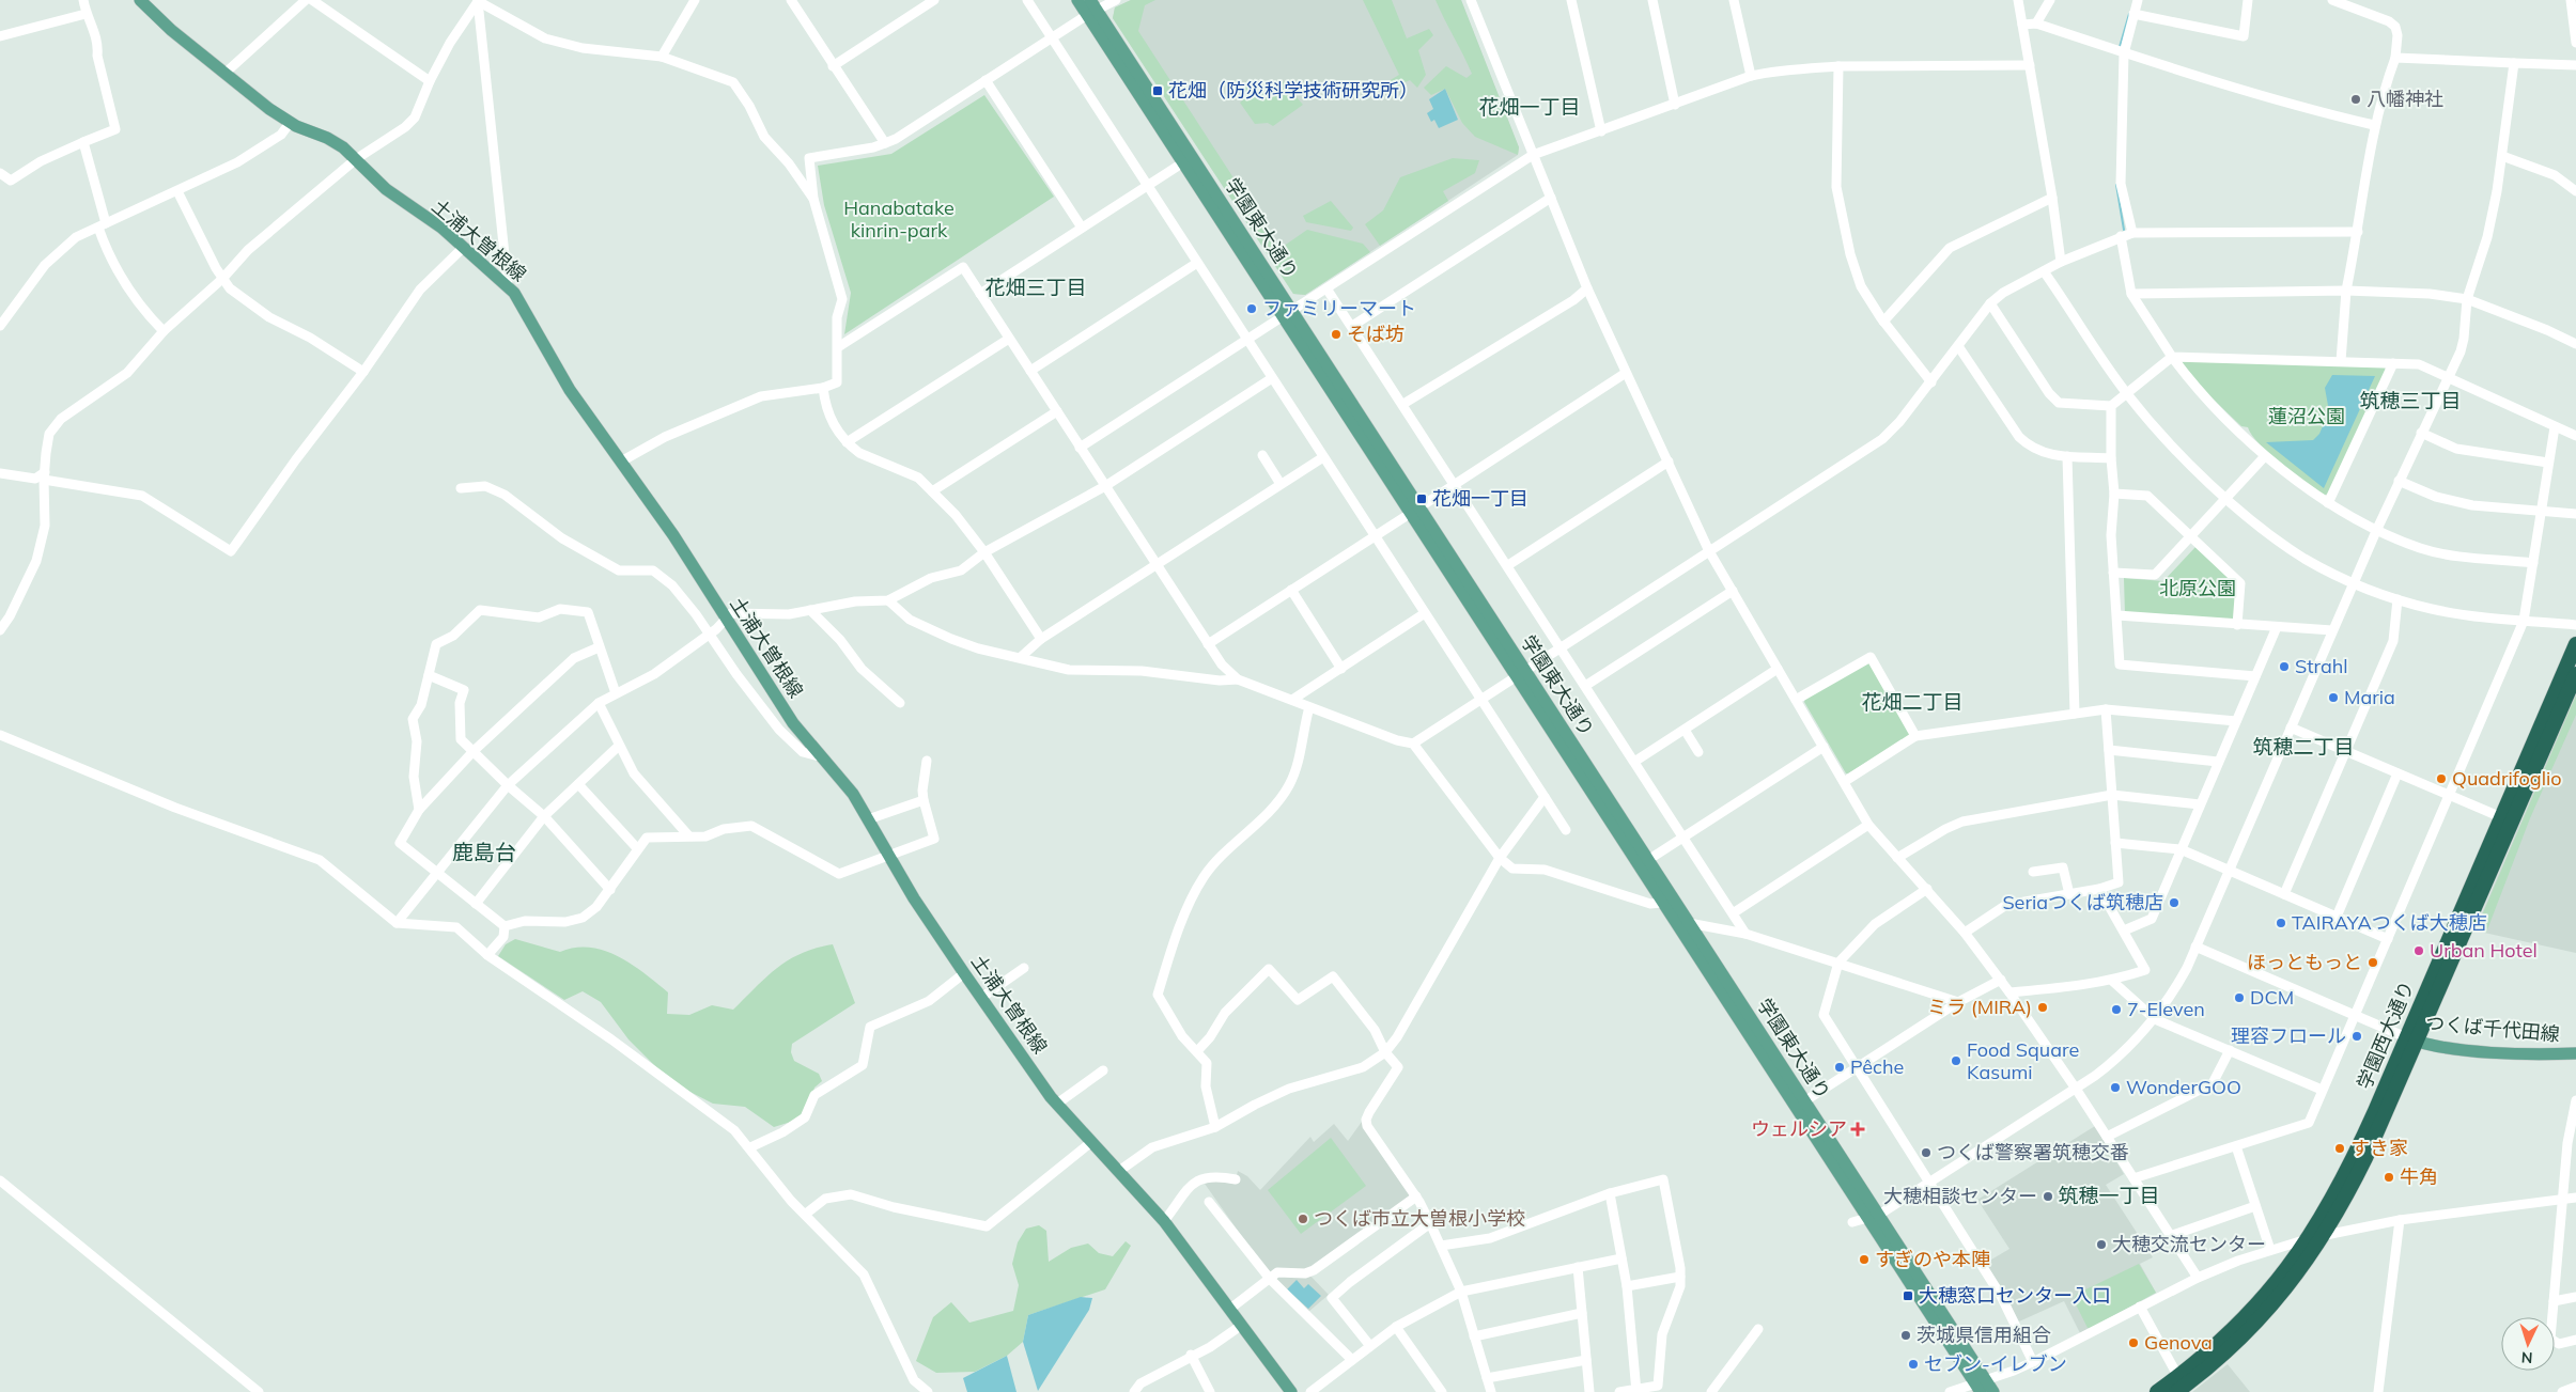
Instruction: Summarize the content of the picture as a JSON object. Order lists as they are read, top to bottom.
{
  "streets": {
    "highway": ["学園西大通り"],
    "main road": ["学園東大通り", "土浦大曽根線", "つくば千代田線"]
  },
  "crossings": [
    ["つくば千代田線", "学園西大通り"]
  ],
  "districts": [
    "花畑一丁目",
    "花畑三丁目",
    "筑穂三丁目",
    "花畑二丁目",
    "筑穂二丁目",
    "鹿島台",
    "筑穂一丁目"
  ],
  "parks": ["Hanabatake kinrin-park", "蓮沼公園", "北原公園"],
  "places": {
    "transit": ["花畑（防災科学技術研究所）", "花畑一丁目", "大穂窓口センター入口"],
    "other": [
      "八幡神社",
      "ファミリーマート",
      "そば坊",
      "Strahl",
      "Maria",
      "Quadrifoglio",
      "Seriaつくば筑穂店",
      "TAIRAYAつくば大穂店",
      "Urban Hotel",
      "ほっともっと",
      "DCM",
      "ミラ (MIRA)",
      "7-Eleven",
      "理容フロール",
      "Food Square Kasumi",
      "Pêche",
      "WonderGOO",
      "すき家",
      "つくば警察署筑穂交番",
      "牛角",
      "大穂相談センター",
      "つくば市立大曽根小学校",
      "大穂交流センター",
      "すぎのや本陣",
      "茨城県信用組合",
      "Genova",
      "セブン-イレブン"
    ],
    "health": ["ウェルシア"]
  },
  "north": "bottom"
}
